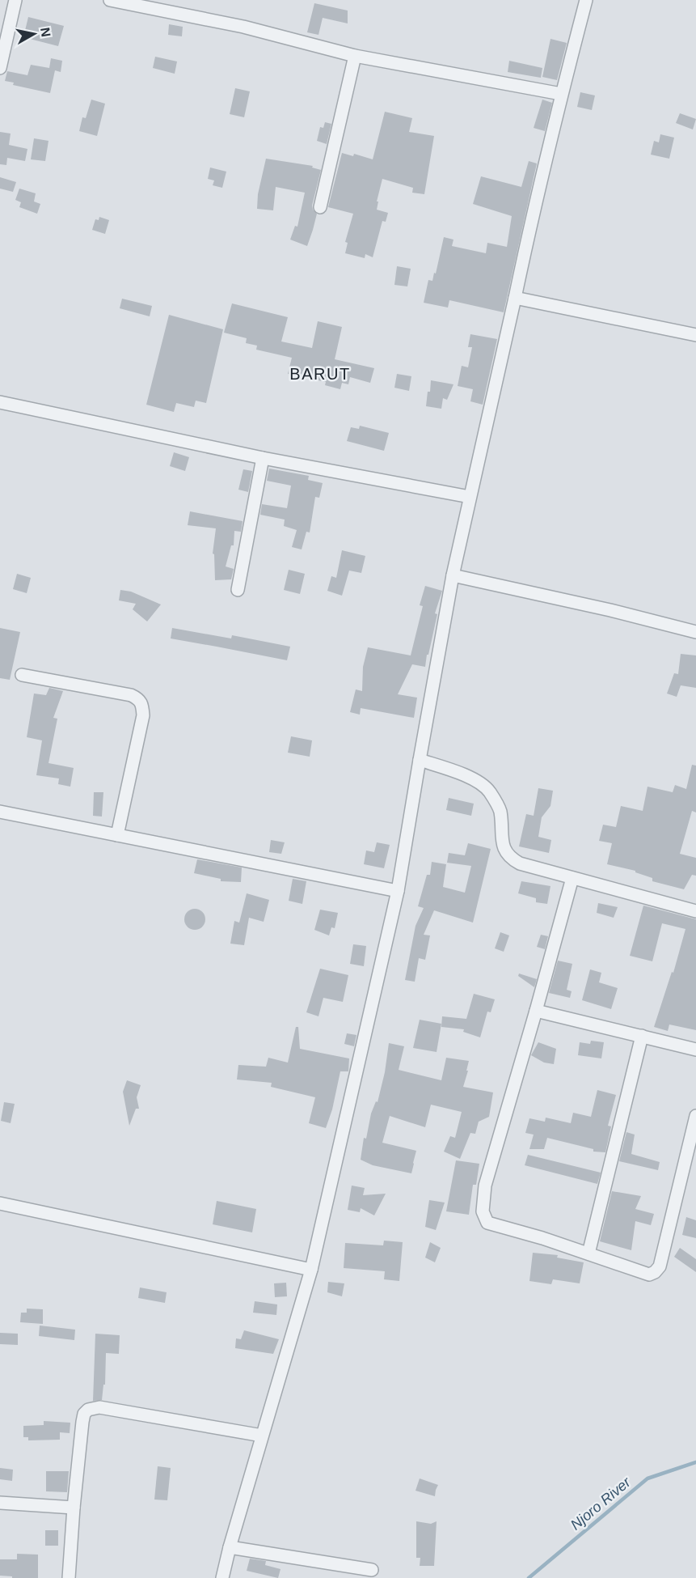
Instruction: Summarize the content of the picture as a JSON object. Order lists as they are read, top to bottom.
{
  "districts": ["BARUT"],
  "water": ["Njoro River"],
  "north": "right"
}
